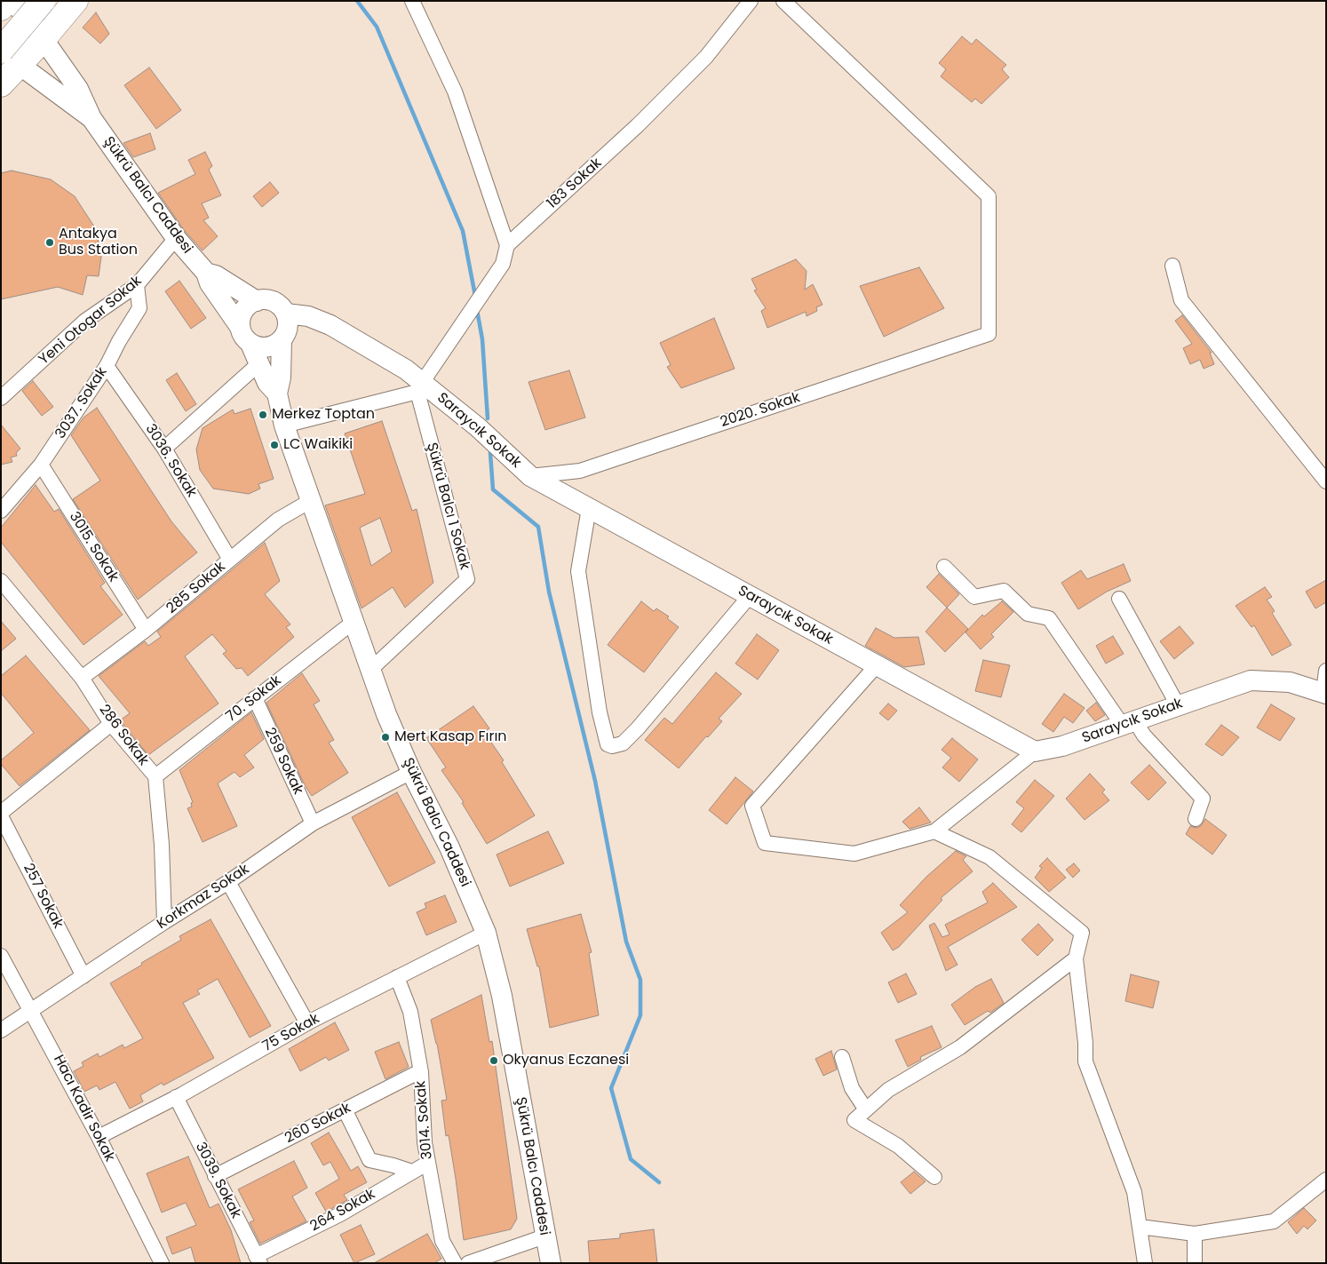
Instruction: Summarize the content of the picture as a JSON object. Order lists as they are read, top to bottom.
{
  "streets": {
    "street": [
      "183 Sokak",
      "Şükrü Balcı Caddesi",
      "Yeni Otogar Sokak",
      "3037. Sokak",
      "2020. Sokak",
      "Saraycık Sokak",
      "3036. Sokak",
      "Şükrü Balcı 1 Sokak",
      "3015. Sokak",
      "285 Sokak",
      "70. Sokak",
      "286 Sokak",
      "259 Sokak",
      "257 Sokak",
      "Korkmaz Sokak",
      "75 Sokak",
      "Hacı Kadir Sokak",
      "3014. Sokak",
      "260 Sokak",
      "3039. Sokak",
      "264 Sokak"
    ]
  },
  "crossings": [
    ["Şükrü Balcı Caddesi", "Yeni Otogar Sokak"],
    ["Şükrü Balcı Caddesi", "Saraycık Sokak"],
    ["Şükrü Balcı Caddesi", "Şükrü Balcı 1 Sokak"],
    ["Şükrü Balcı Caddesi", "285 Sokak"],
    ["Şükrü Balcı Caddesi", "70. Sokak"],
    ["Şükrü Balcı Caddesi", "Korkmaz Sokak"],
    ["Şükrü Balcı Caddesi", "75 Sokak"],
    ["Yeni Otogar Sokak", "3037. Sokak"],
    ["3037. Sokak", "3036. Sokak"],
    ["3037. Sokak", "3015. Sokak"],
    ["2020. Sokak", "Saraycık Sokak"],
    ["Saraycık Sokak", "Şükrü Balcı 1 Sokak"],
    ["3036. Sokak", "285 Sokak"],
    ["3015. Sokak", "285 Sokak"],
    ["285 Sokak", "286 Sokak"],
    ["70. Sokak", "286 Sokak"],
    ["70. Sokak", "259 Sokak"],
    ["286 Sokak", "Korkmaz Sokak"],
    ["259 Sokak", "Korkmaz Sokak"],
    ["257 Sokak", "Korkmaz Sokak"],
    ["Korkmaz Sokak", "Hacı Kadir Sokak"],
    ["75 Sokak", "Hacı Kadir Sokak"],
    ["75 Sokak", "3014. Sokak"],
    ["75 Sokak", "3039. Sokak"],
    ["3014. Sokak", "260 Sokak"],
    ["3014. Sokak", "264 Sokak"],
    ["260 Sokak", "3039. Sokak"],
    ["3039. Sokak", "264 Sokak"]
  ],
  "places": [
    "Antakya Bus Station",
    "Merkez Toptan",
    "LC Waikiki",
    "Mert Kasap Fırın",
    "Okyanus Eczanesi"
  ]
}
